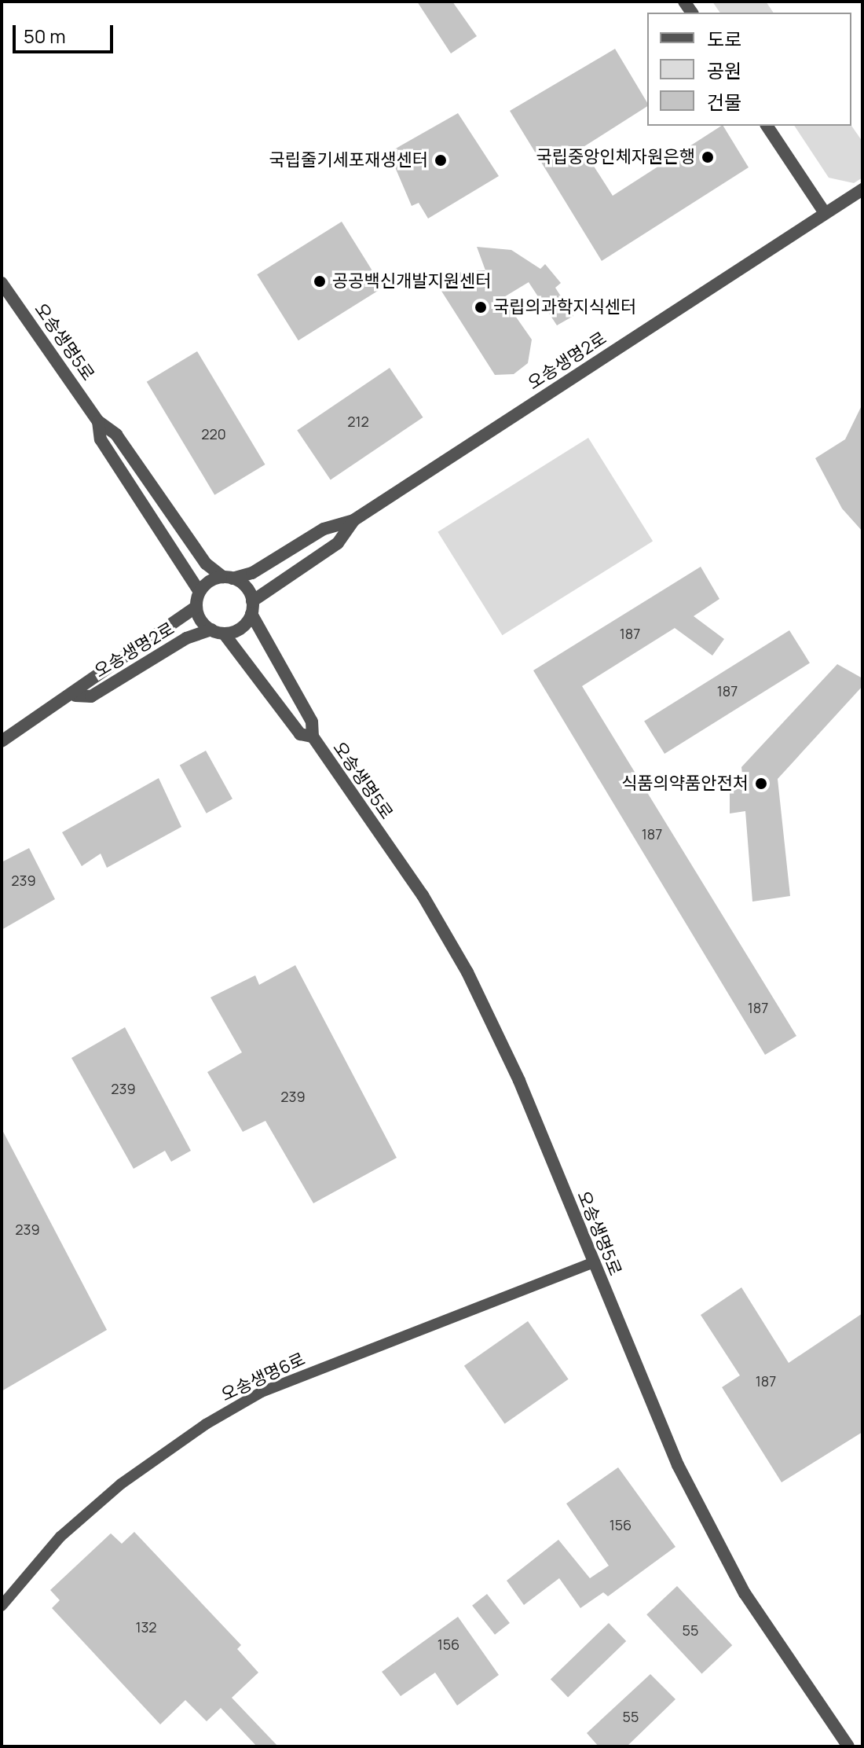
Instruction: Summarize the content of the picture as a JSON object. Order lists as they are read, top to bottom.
{
  "streets": {
    "street": ["오송생명5로", "오송생명2로", "오송생명6로"]
  },
  "crossings": [
    ["오송생명5로", "오송생명2로"],
    ["오송생명5로", "오송생명6로"]
  ],
  "places": [
    "국립중앙인체자원은행",
    "국립줄기세포재생센터",
    "공공백신개발지원센터",
    "국립의과학지식센터",
    "식품의약품안전처"
  ],
  "house_numbers": [
    "212",
    "220",
    "187",
    "187",
    "187",
    "239",
    "187",
    "239",
    "239",
    "239",
    "187",
    "156",
    "132",
    "55",
    "156",
    "55"
  ],
  "legend": ["도로", "공원", "건물"],
  "scale_bar": "50 m"
}
